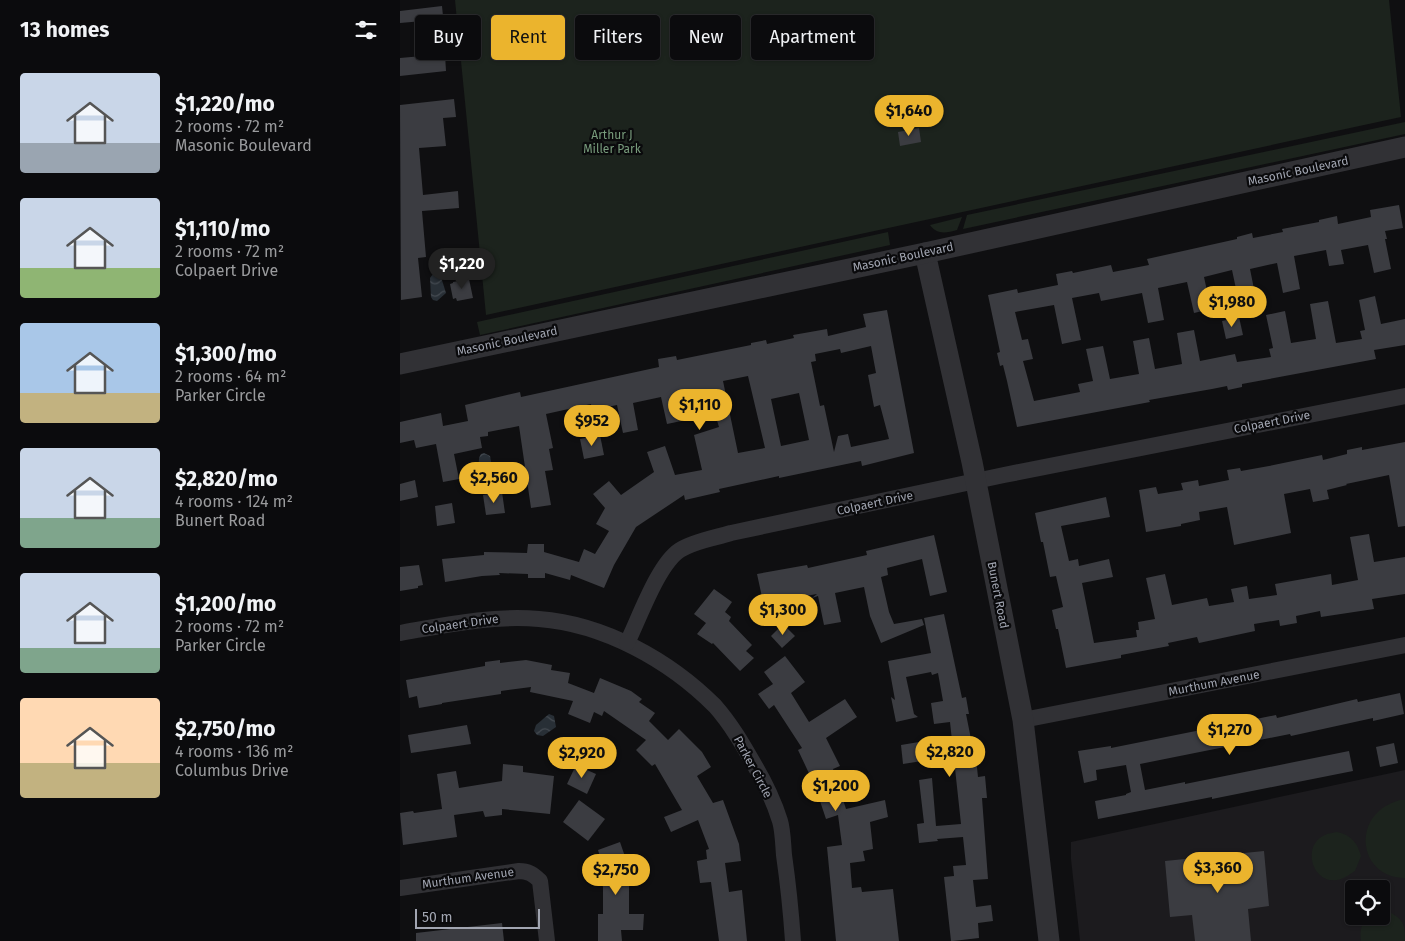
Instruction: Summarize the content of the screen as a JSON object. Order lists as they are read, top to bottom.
{
  "streets": {
    "street": [
      "Masonic Boulevard",
      "Colpaert Drive",
      "Bunert Road",
      "Murthum Avenue",
      "Parker Circle"
    ]
  },
  "crossings": [
    ["Masonic Boulevard", "Bunert Road"],
    ["Colpaert Drive", "Bunert Road"],
    ["Colpaert Drive", "Parker Circle"],
    ["Bunert Road", "Murthum Avenue"]
  ],
  "parks": ["Arthur J Miller Park"],
  "scale_bar": "50 m",
  "page": {
    "heading": "13 homes",
    "chip": [
      "Buy",
      "Rent",
      "Filters",
      "New",
      "Apartment"
    ],
    "list": [
      {
        "name": "$1,220/mo",
        "note": "2 rooms · 72 m² · Masonic Boulevard"
      },
      {
        "name": "$1,110/mo",
        "note": "2 rooms · 72 m² · Colpaert Drive"
      },
      {
        "name": "$1,300/mo",
        "note": "2 rooms · 64 m² · Parker Circle"
      },
      {
        "name": "$2,820/mo",
        "note": "4 rooms · 124 m² · Bunert Road"
      },
      {
        "name": "$1,200/mo",
        "note": "2 rooms · 72 m² · Parker Circle"
      },
      {
        "name": "$2,750/mo",
        "note": "4 rooms · 136 m² · Columbus Drive"
      }
    ],
    "price": [
      "$1,640",
      "$1,220",
      "$1,980",
      "$1,110",
      "$952",
      "$2,560",
      "$1,300",
      "$1,270",
      "$2,820",
      "$2,920",
      "$1,200",
      "$3,360",
      "$2,750"
    ],
    "scale": "50 m"
  }
}
